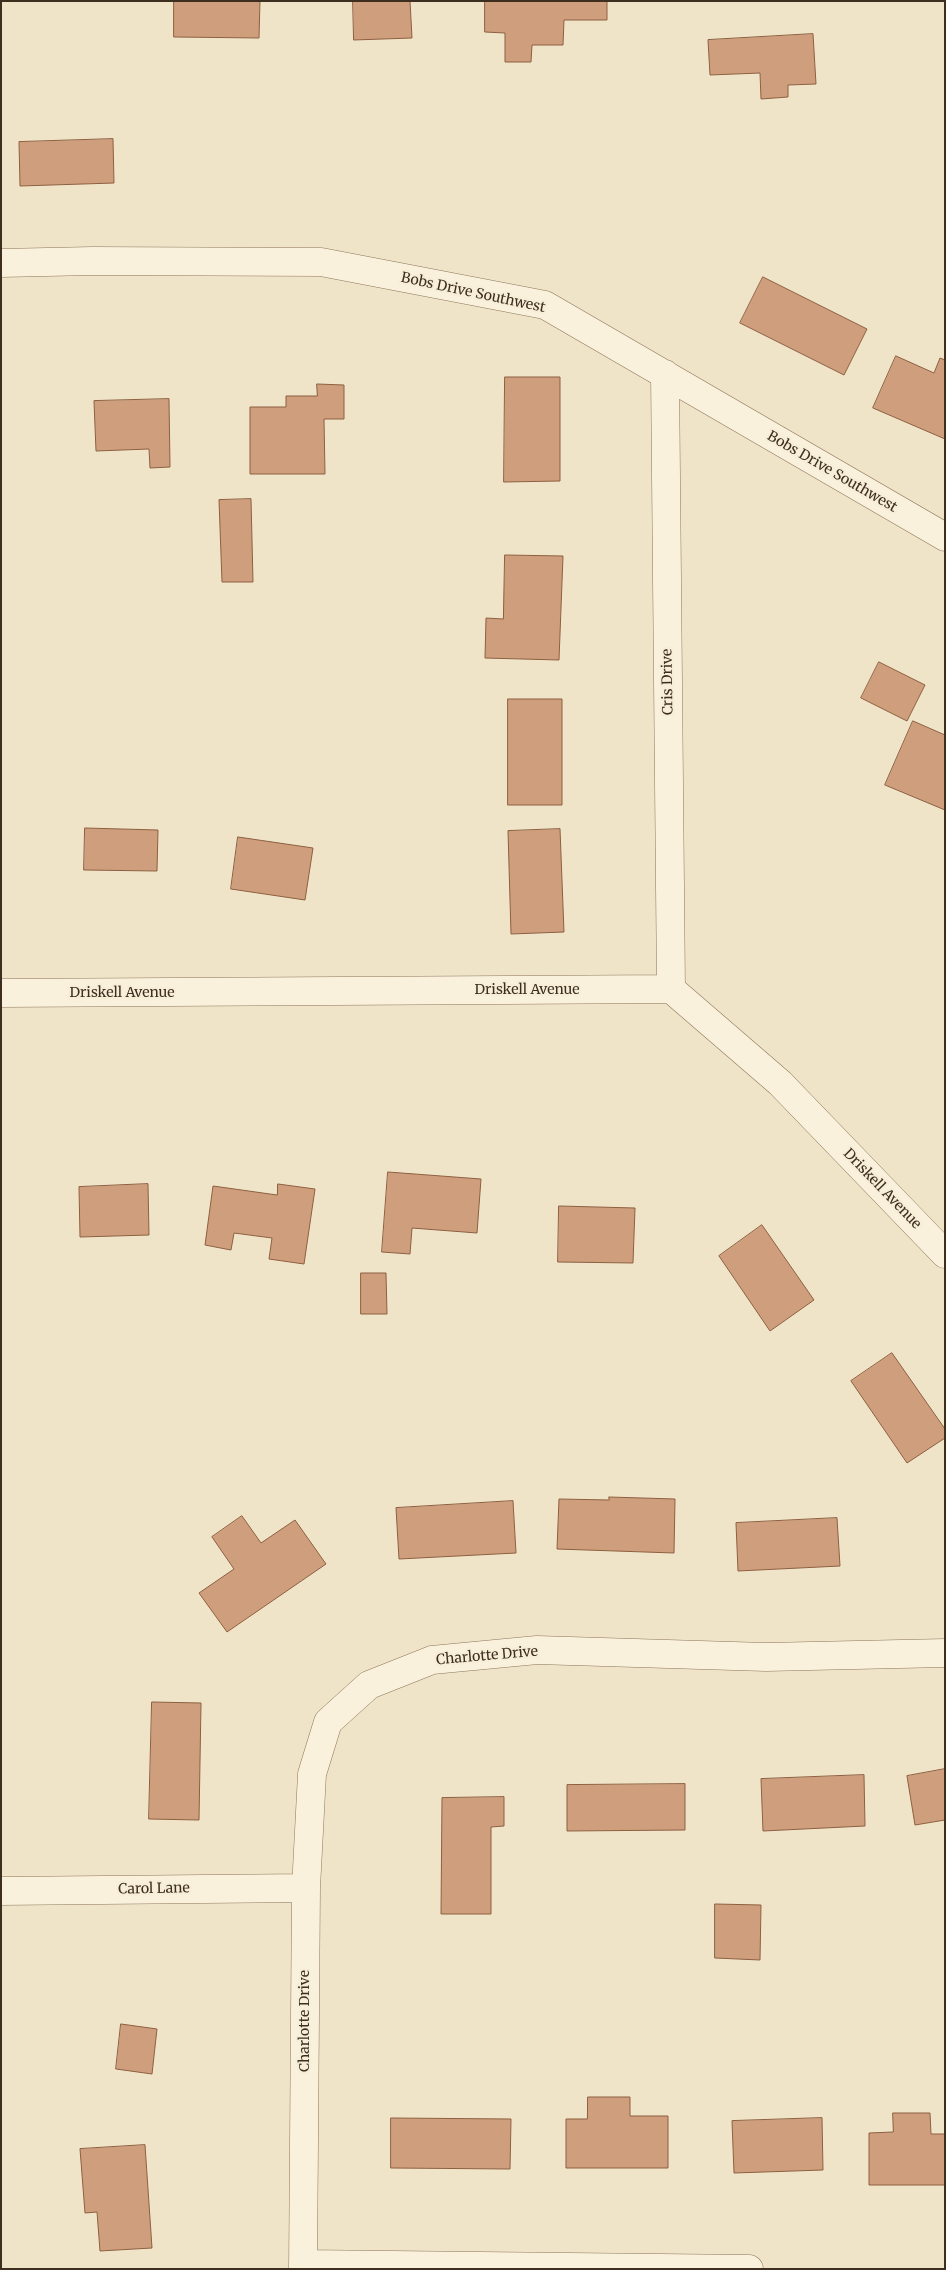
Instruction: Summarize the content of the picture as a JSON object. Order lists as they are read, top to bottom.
{
  "streets": {
    "street": [
      "Bobs Drive Southwest",
      "Cris Drive",
      "Driskell Avenue",
      "Charlotte Drive",
      "Carol Lane"
    ]
  },
  "crossings": [
    ["Bobs Drive Southwest", "Cris Drive"],
    ["Cris Drive", "Driskell Avenue"],
    ["Charlotte Drive", "Carol Lane"]
  ]
}
